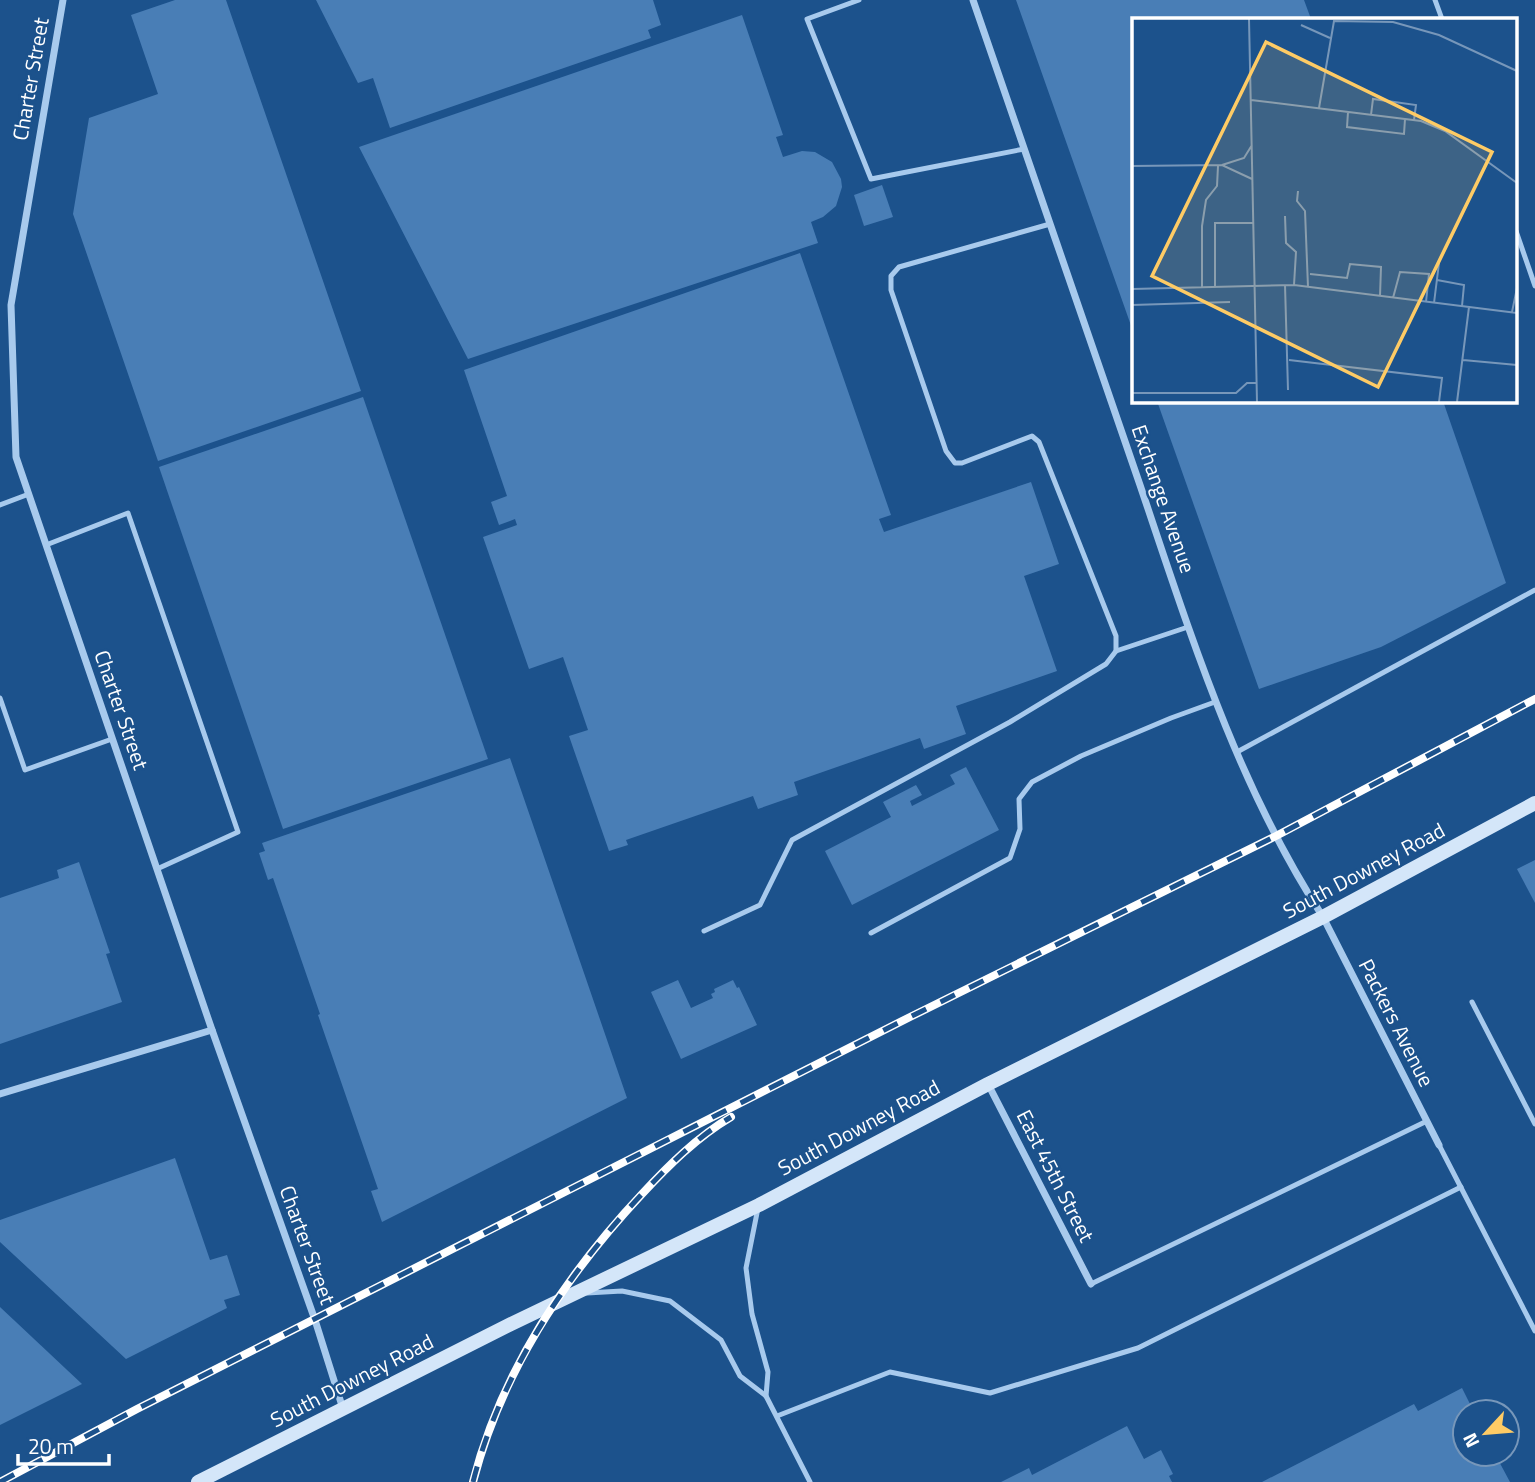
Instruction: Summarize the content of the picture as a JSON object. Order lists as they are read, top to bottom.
{
  "streets": {
    "main road": ["South Downey Road"],
    "street": [
      "Charter Street",
      "Exchange Avenue",
      "Packers Avenue",
      "East 45th Street"
    ]
  },
  "crossings": [
    ["Charter Street", "South Downey Road"],
    ["Exchange Avenue", "South Downey Road"],
    ["Exchange Avenue", "Packers Avenue"],
    ["South Downey Road", "Packers Avenue"],
    ["South Downey Road", "East 45th Street"]
  ],
  "scale_bar": "20 m",
  "north": "bottom left"
}
